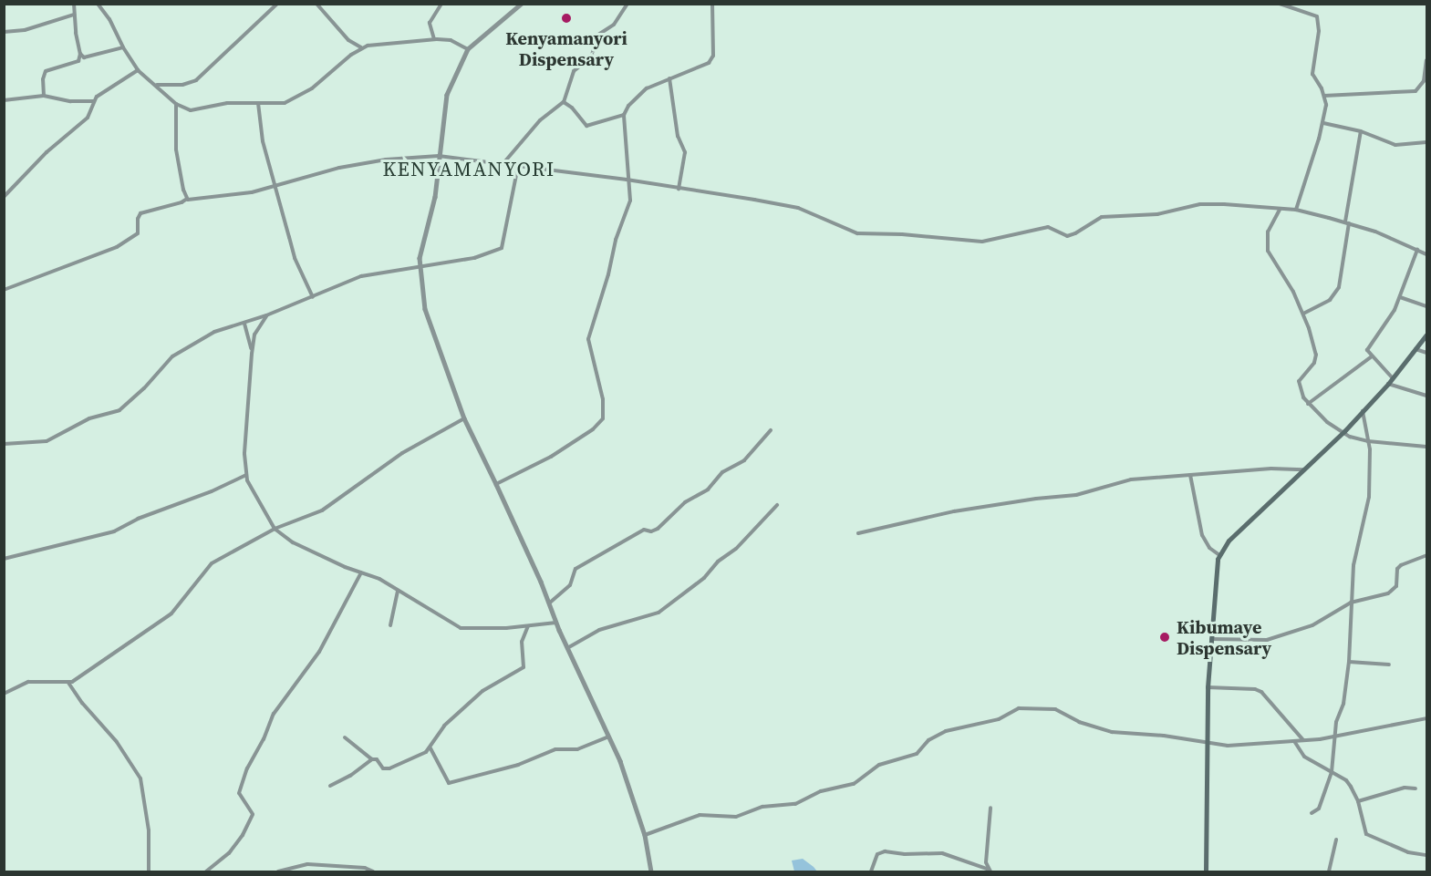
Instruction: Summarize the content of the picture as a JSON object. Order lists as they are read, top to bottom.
{
  "districts": ["KENYAMANYORI"],
  "places": ["Kenyamanyori Dispensary", "Kibumaye Dispensary"]
}
